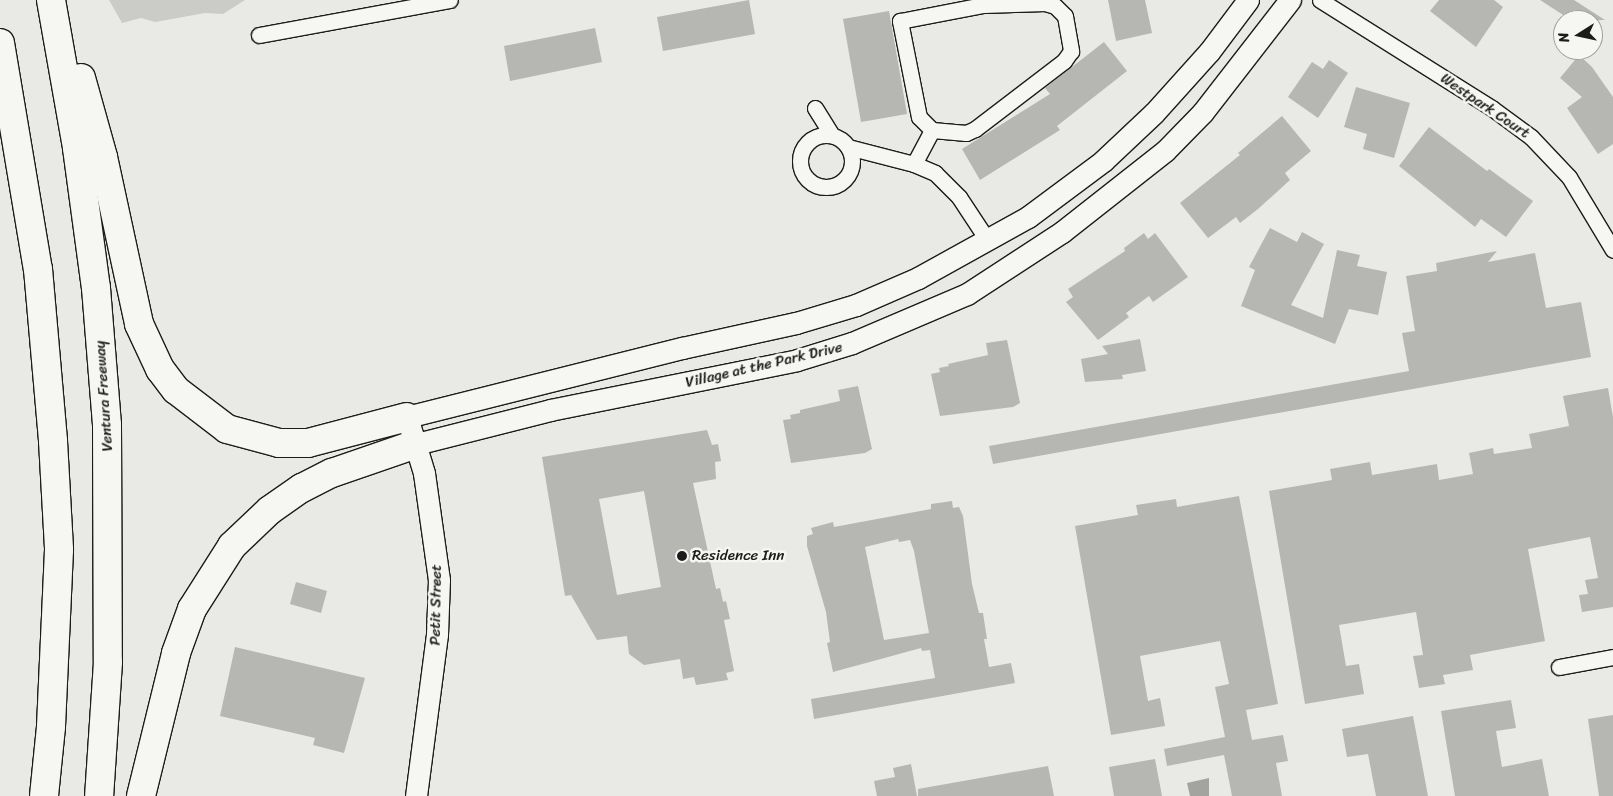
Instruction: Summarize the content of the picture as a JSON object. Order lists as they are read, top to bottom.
{
  "streets": {
    "highway": ["Ventura Freeway"],
    "street": ["Westpark Court", "Village at the Park Drive", "Petit Street"]
  },
  "crossings": [
    ["Village at the Park Drive", "Petit Street"]
  ],
  "places": ["Residence Inn"],
  "north": "left"
}
